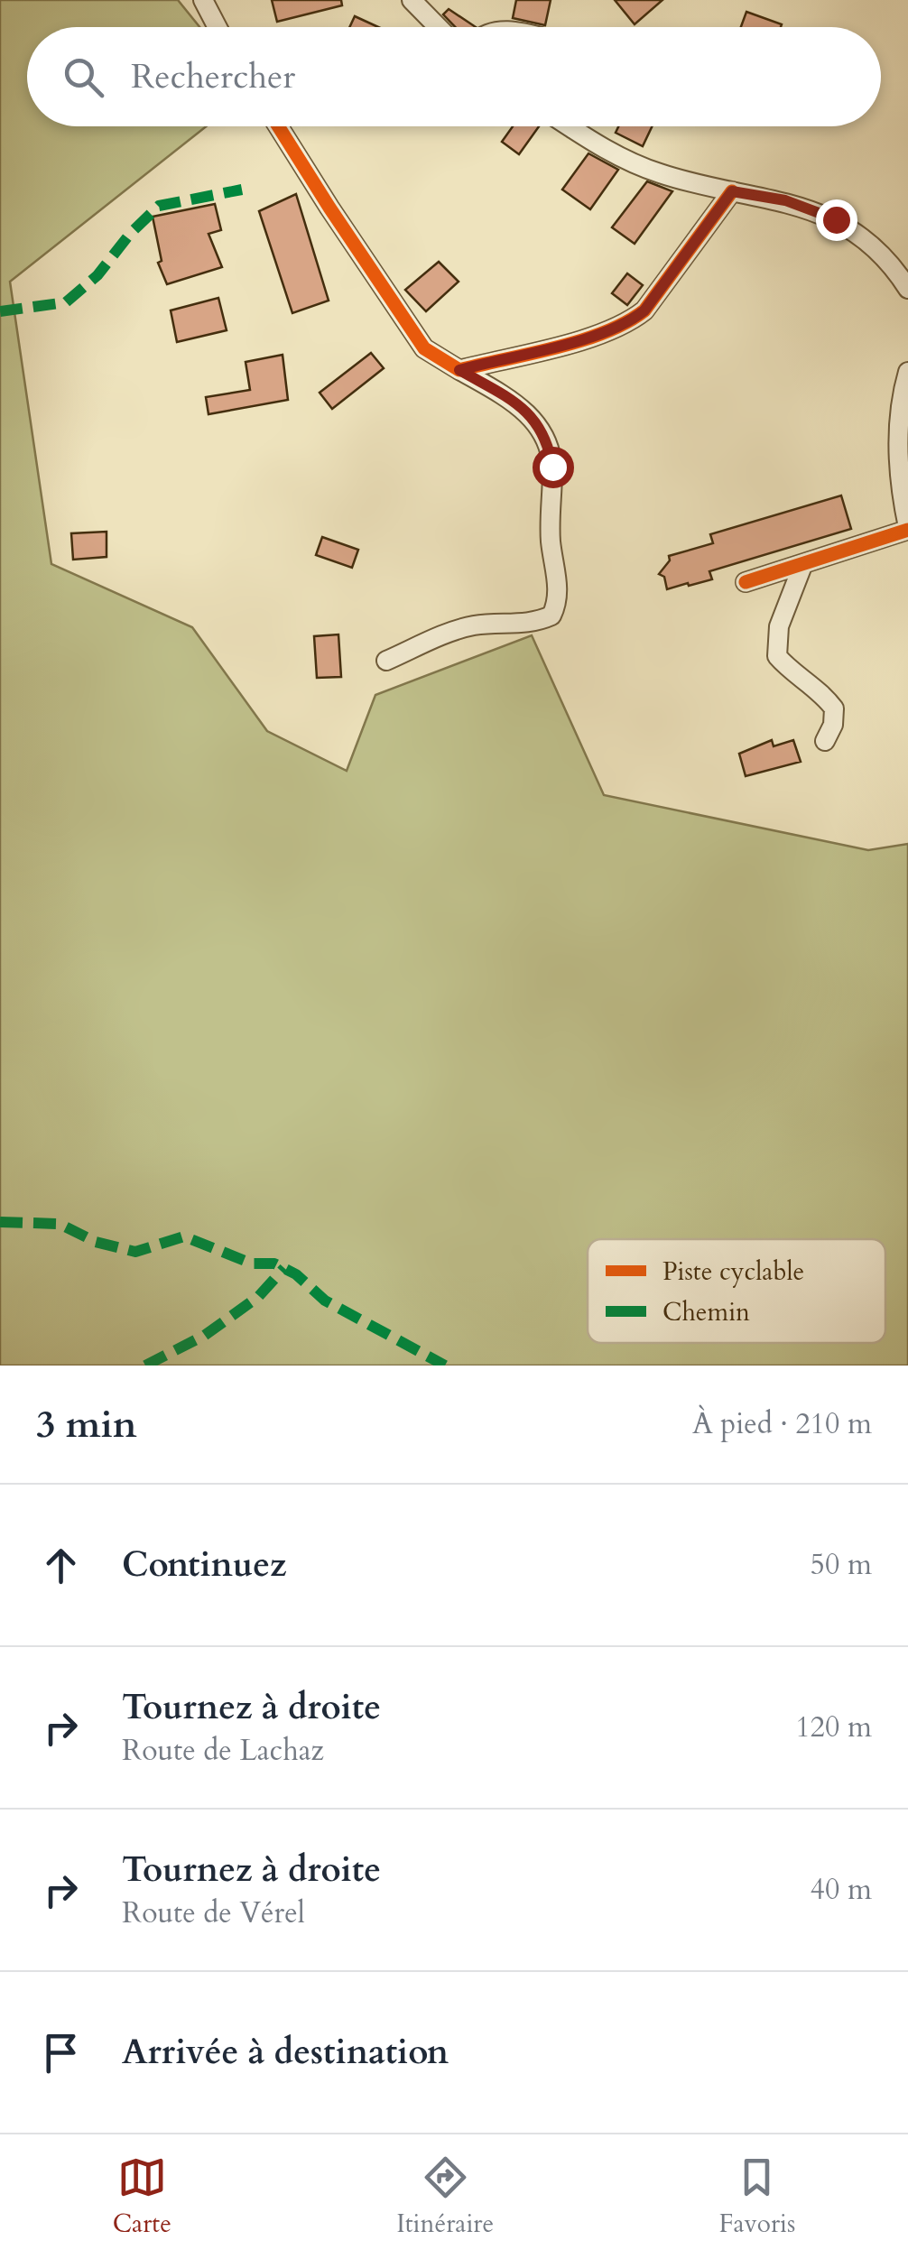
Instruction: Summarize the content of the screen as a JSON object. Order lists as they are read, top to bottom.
{
  "legend": ["Piste cyclable", "Chemin"],
  "page": {
    "search": "Rechercher",
    "heading": ["3 min", "À pied · 210 m"],
    "list": [
      ["Continuez", "50 m"],
      ["Tournez à droite", "Route de Lachaz", "120 m"],
      ["Tournez à droite", "Route de Vérel", "40 m"],
      "Arrivée à destination"
    ],
    "nav": ["Carte", "Itinéraire", "Favoris"]
  }
}
